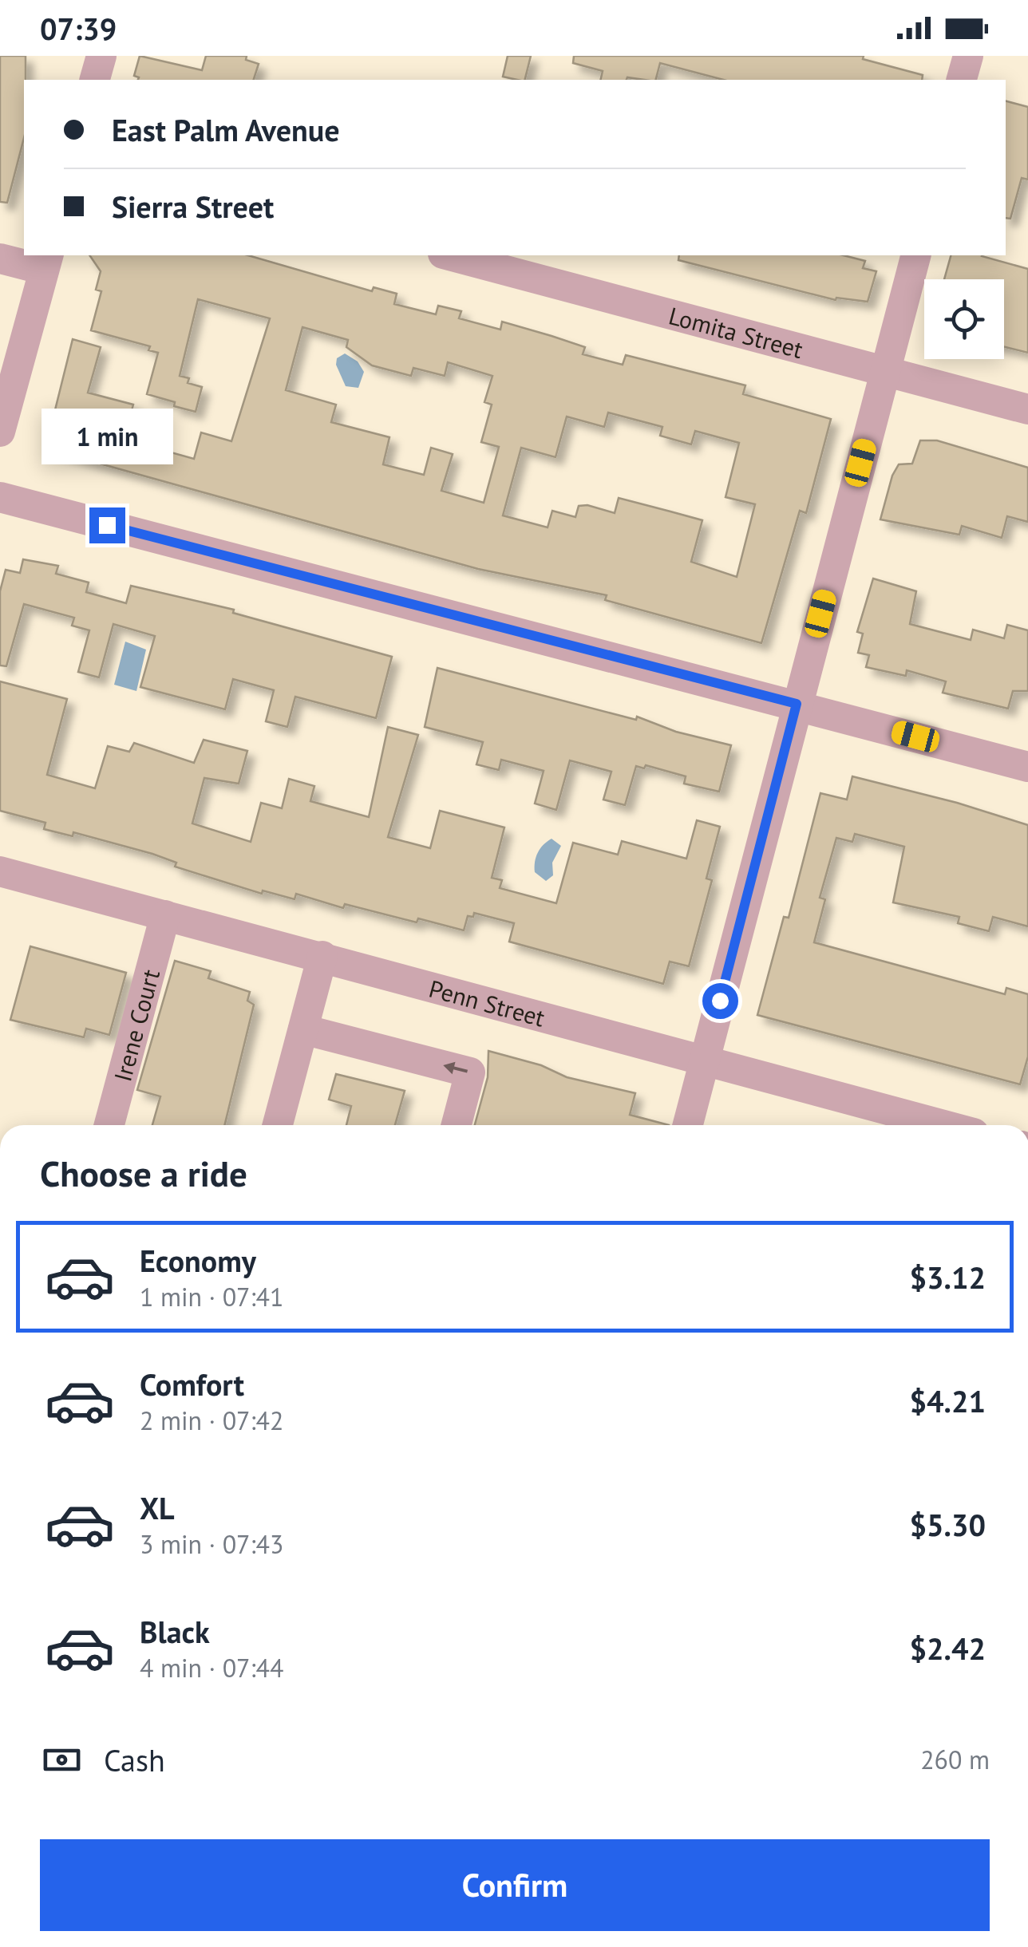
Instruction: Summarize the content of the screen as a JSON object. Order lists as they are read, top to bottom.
{
  "streets": {
    "street": ["Lomita Street", "Penn Street", "Irene Court"]
  },
  "crossings": [
    ["Penn Street", "Irene Court"]
  ],
  "page": {
    "status": "07:39",
    "banner": ["East Palm Avenue", "Sierra Street"],
    "bubble": "1 min",
    "heading": "Choose a ride",
    "list": [
      {
        "name": "Economy",
        "note": "1 min · 07:41",
        "value": "$3.12"
      },
      {
        "name": "Comfort",
        "note": "2 min · 07:42",
        "value": "$4.21"
      },
      {
        "name": "XL",
        "note": "3 min · 07:43",
        "value": "$5.30"
      },
      {
        "name": "Black",
        "note": "4 min · 07:44",
        "value": "$2.42"
      }
    ],
    "pay": ["Cash", "260 m"],
    "buttons": "Confirm"
  }
}
